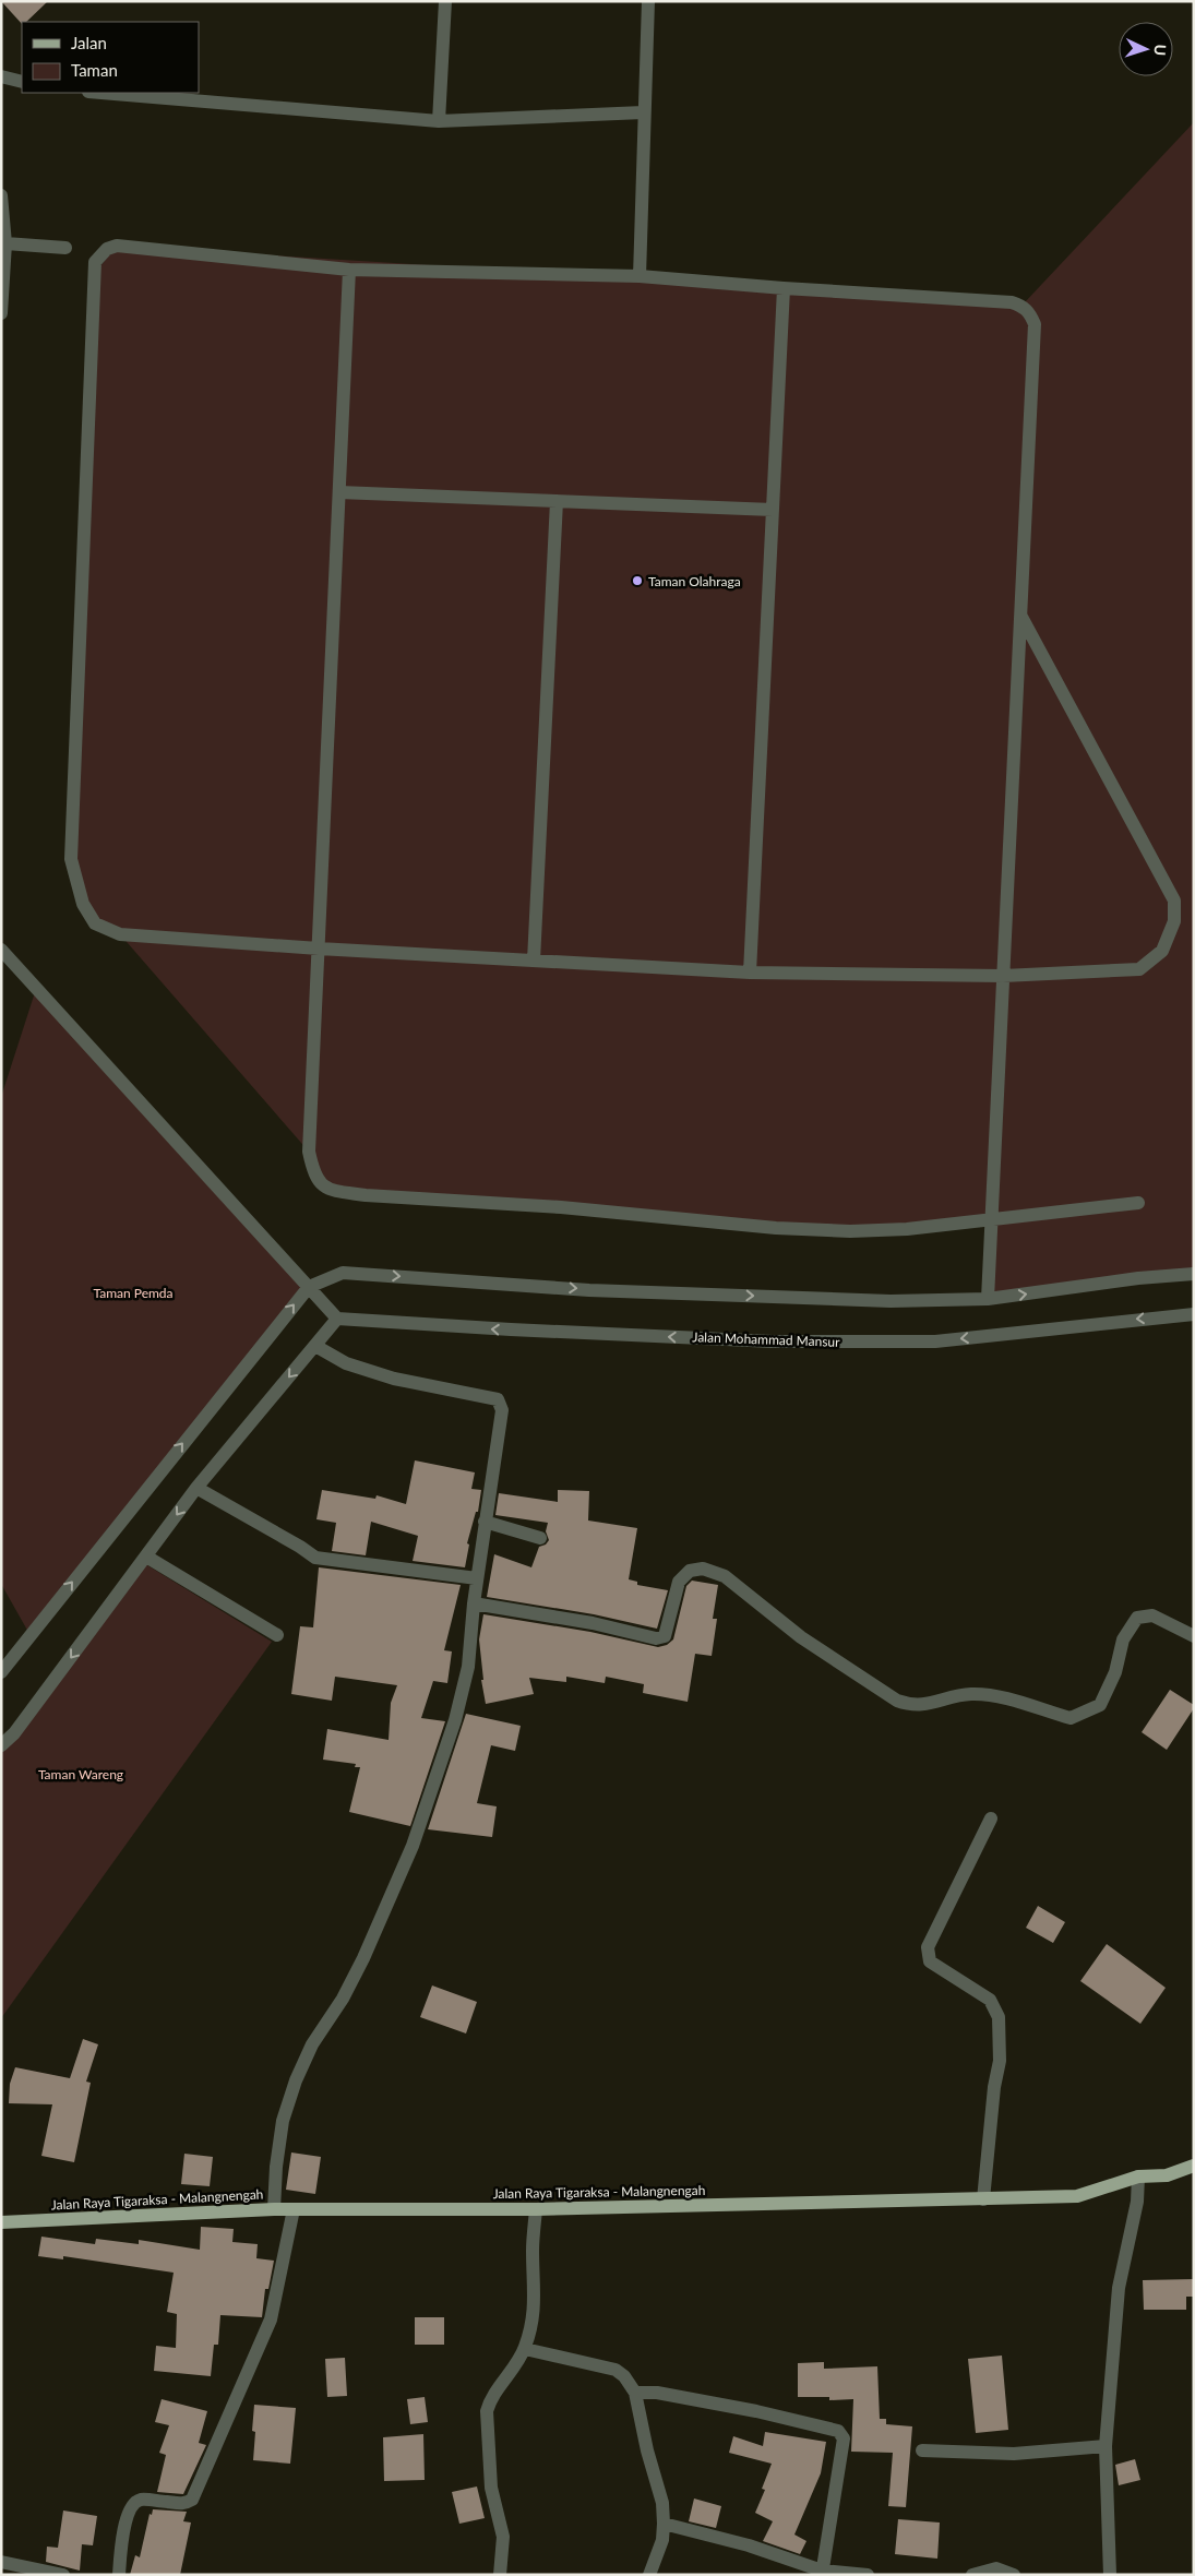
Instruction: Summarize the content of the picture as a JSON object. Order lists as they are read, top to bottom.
{
  "streets": {
    "main road": ["Jalan Raya Tigaraksa - Malangnengah"],
    "street": ["Jalan Mohammad Mansur"]
  },
  "parks": ["Taman Pemda", "Taman Wareng"],
  "places": ["Taman Olahraga"],
  "legend": ["Jalan", "Taman"],
  "north": "right"
}
